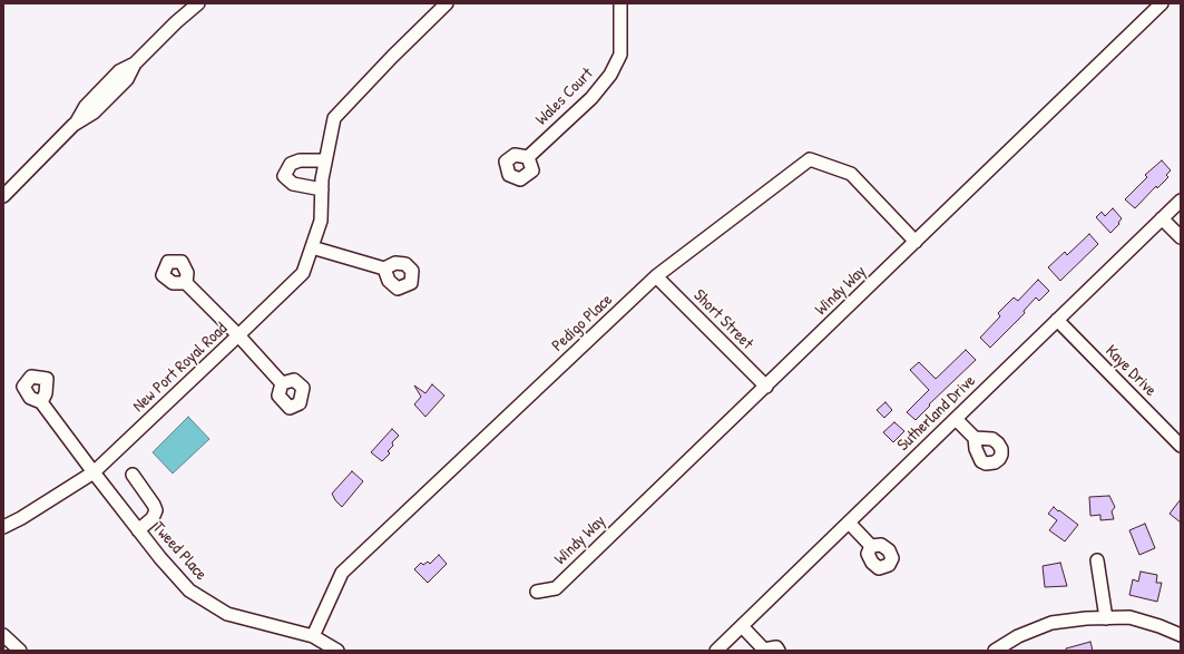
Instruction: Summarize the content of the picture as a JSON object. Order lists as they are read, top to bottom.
{
  "streets": {
    "street": [
      "Wales Court",
      "Windy Way",
      "Short Street",
      "Pedigo Place",
      "New Port Royal Road",
      "Kaye Drive",
      "Sutherland Drive",
      "Tweed Place"
    ]
  },
  "crossings": [
    ["Windy Way", "Short Street"],
    ["Windy Way", "Pedigo Place"],
    ["Short Street", "Pedigo Place"],
    ["Pedigo Place", "Tweed Place"],
    ["New Port Royal Road", "Tweed Place"],
    ["Kaye Drive", "Sutherland Drive"]
  ]
}
